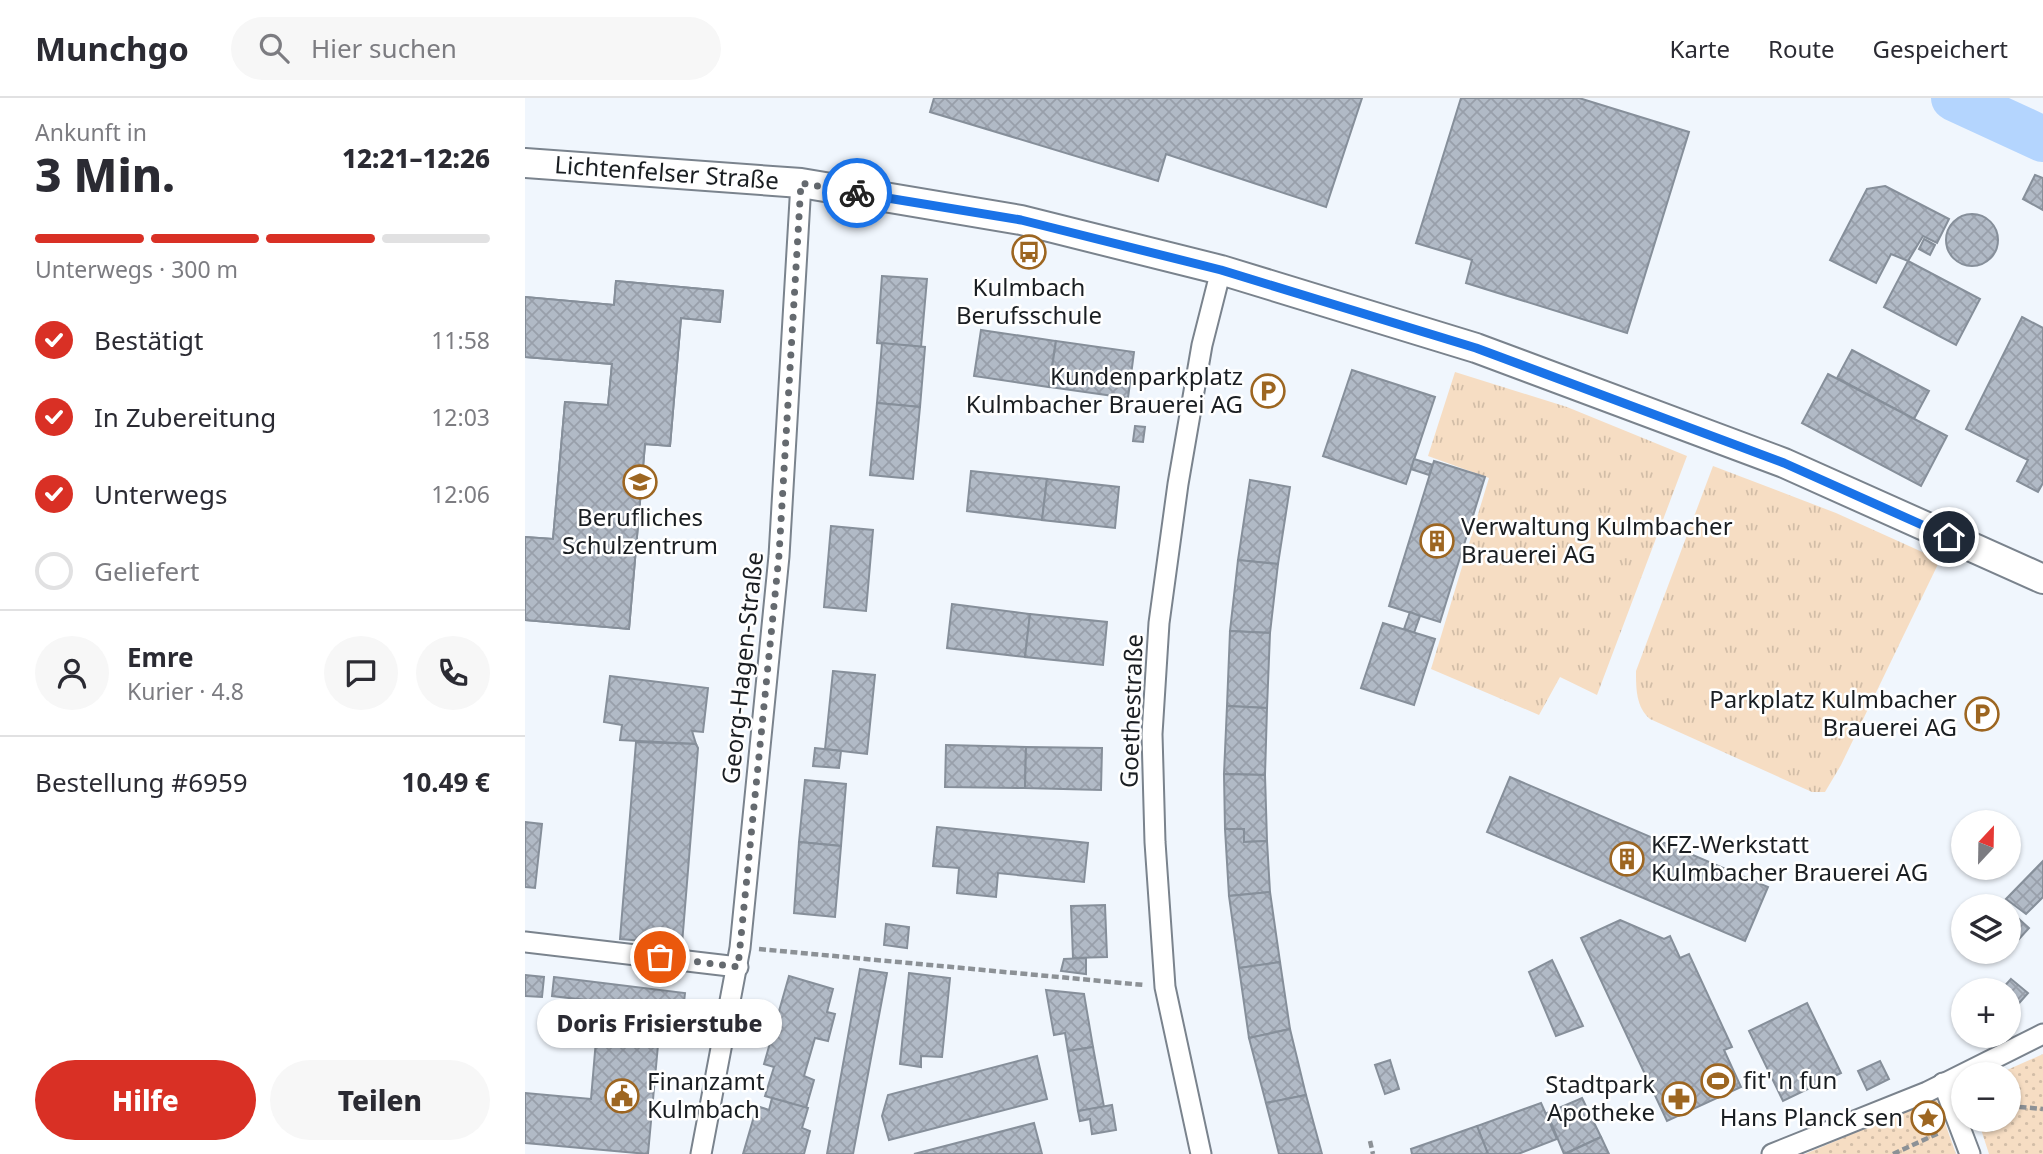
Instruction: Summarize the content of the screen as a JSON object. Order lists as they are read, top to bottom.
{
  "streets": {
    "street": ["Lichtenfelser Straße", "Georg-Hagen-Straße", "Goethestraße"]
  },
  "crossings": [
    ["Lichtenfelser Straße", "Georg-Hagen-Straße"],
    ["Lichtenfelser Straße", "Goethestraße"]
  ],
  "places": {
    "bus stop": ["Kulmbach Berufsschule"],
    "parking": ["Kundenparkplatz Kulmbacher Brauerei AG", "Parkplatz Kulmbacher Brauerei AG"],
    "school or university": ["Berufliches Schulzentrum"],
    "building": ["Verwaltung Kulmbacher Brauerei AG", "KFZ-Werkstatt Kulmbacher Brauerei AG"],
    "other": ["Doris Frisierstube"],
    "sports": ["fit' n fun"],
    "public building": ["Finanzamt Kulmbach"],
    "pharmacy": ["Stadtpark Apotheke"],
    "place": ["Hans Planck sen"]
  },
  "north": "top",
  "page": {
    "header": "Munchgo",
    "search": "Hier suchen",
    "nav": ["Karte", "Route", "Gespeichert"],
    "heading": ["3 Min.", "Ankunft in", "12:21–12:26"],
    "panel": [
      "Emre",
      "Kurier · 4.8",
      "Bestellung #6959",
      "10.49 €"
    ],
    "bar": "Unterwegs · 300 m",
    "list": [
      ["Bestätigt", "11:58"],
      ["In Zubereitung", "12:03"],
      ["Unterwegs", "12:06"],
      "Geliefert"
    ],
    "map_buttons": ["+", "−"],
    "bubble": "Doris Frisierstube",
    "buttons": ["Hilfe", "Teilen"]
  }
}
